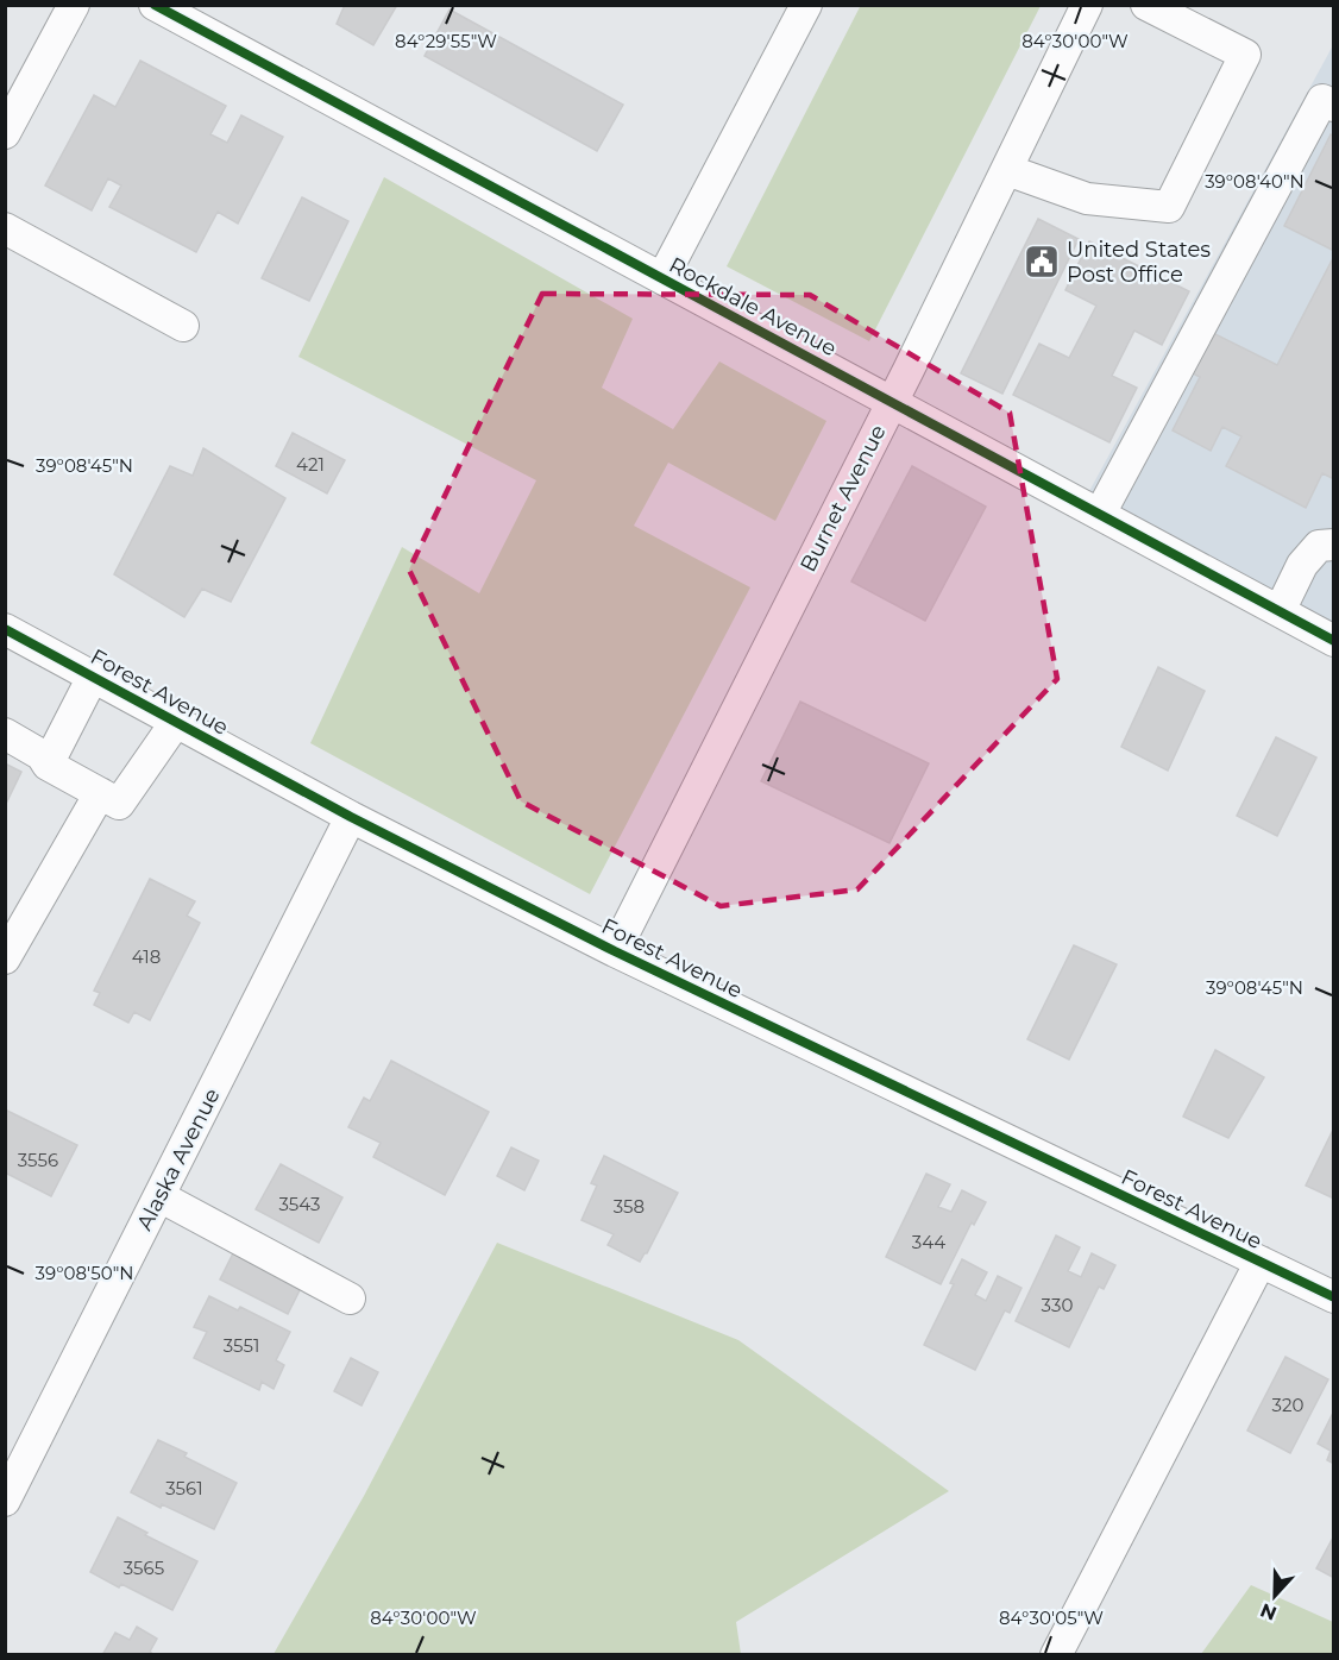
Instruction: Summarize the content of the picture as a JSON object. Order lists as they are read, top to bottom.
{
  "streets": {
    "street": [
      "Rockdale Avenue",
      "Burnet Avenue",
      "Forest Avenue",
      "Alaska Avenue"
    ]
  },
  "crossings": [
    ["Rockdale Avenue", "Burnet Avenue"],
    ["Burnet Avenue", "Forest Avenue"],
    ["Forest Avenue", "Alaska Avenue"]
  ],
  "places": {
    "public building": ["United States Post Office"]
  },
  "house_numbers": [
    "421",
    "418",
    "3556",
    "3543",
    "358",
    "344",
    "330",
    "3551",
    "320",
    "3561",
    "3565"
  ],
  "north": "bottom",
  "coordinates": [
    "84°29'55\"W",
    "84°30'00\"W",
    "39°08'40\"N",
    "39°08'45\"N",
    "39°08'50\"N",
    "84°30'05\"W"
  ]
}
